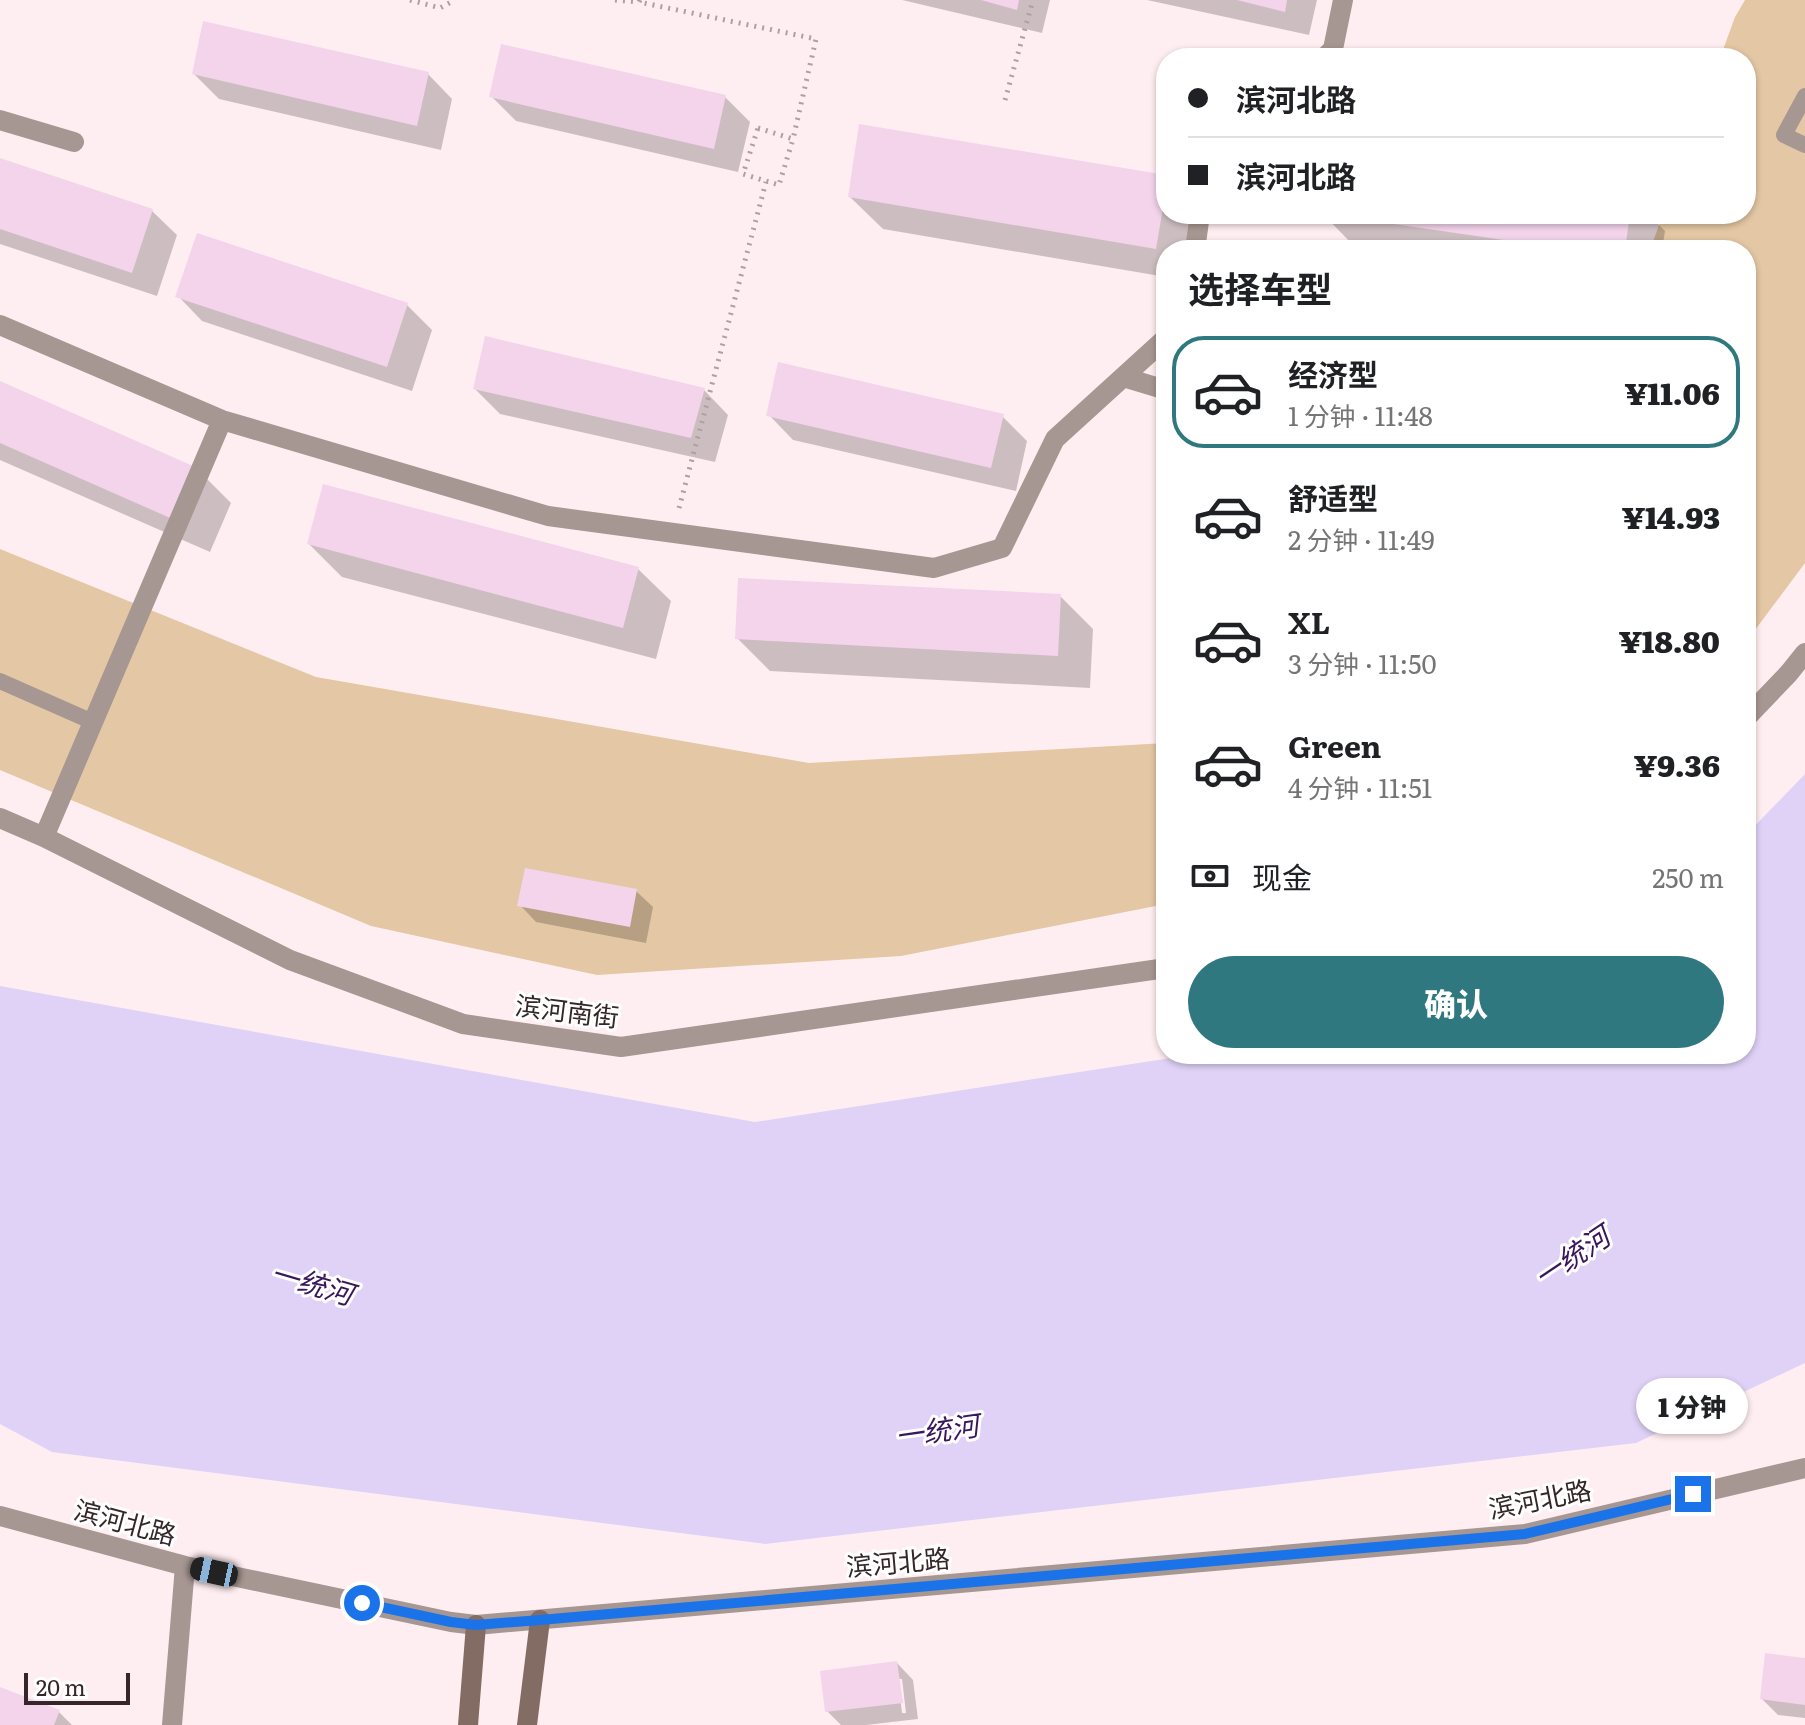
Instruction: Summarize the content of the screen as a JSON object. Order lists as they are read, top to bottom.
{
  "streets": {
    "street": ["滨河南街", "滨河北路"]
  },
  "water": ["一统河"],
  "scale_bar": "20 m",
  "page": {
    "banner": ["滨河北路", "滨河北路"],
    "heading": "选择车型",
    "list": [
      {
        "name": "经济型",
        "note": "1 分钟 · 11:48",
        "value": "¥11.06"
      },
      {
        "name": "舒适型",
        "note": "2 分钟 · 11:49",
        "value": "¥14.93"
      },
      {
        "name": "XL",
        "note": "3 分钟 · 11:50",
        "value": "¥18.80"
      },
      {
        "name": "Green",
        "note": "4 分钟 · 11:51",
        "value": "¥9.36"
      }
    ],
    "pay": ["现金", "250 m"],
    "buttons": "确认",
    "bubble": "1 分钟",
    "scale": "20 m"
  }
}
